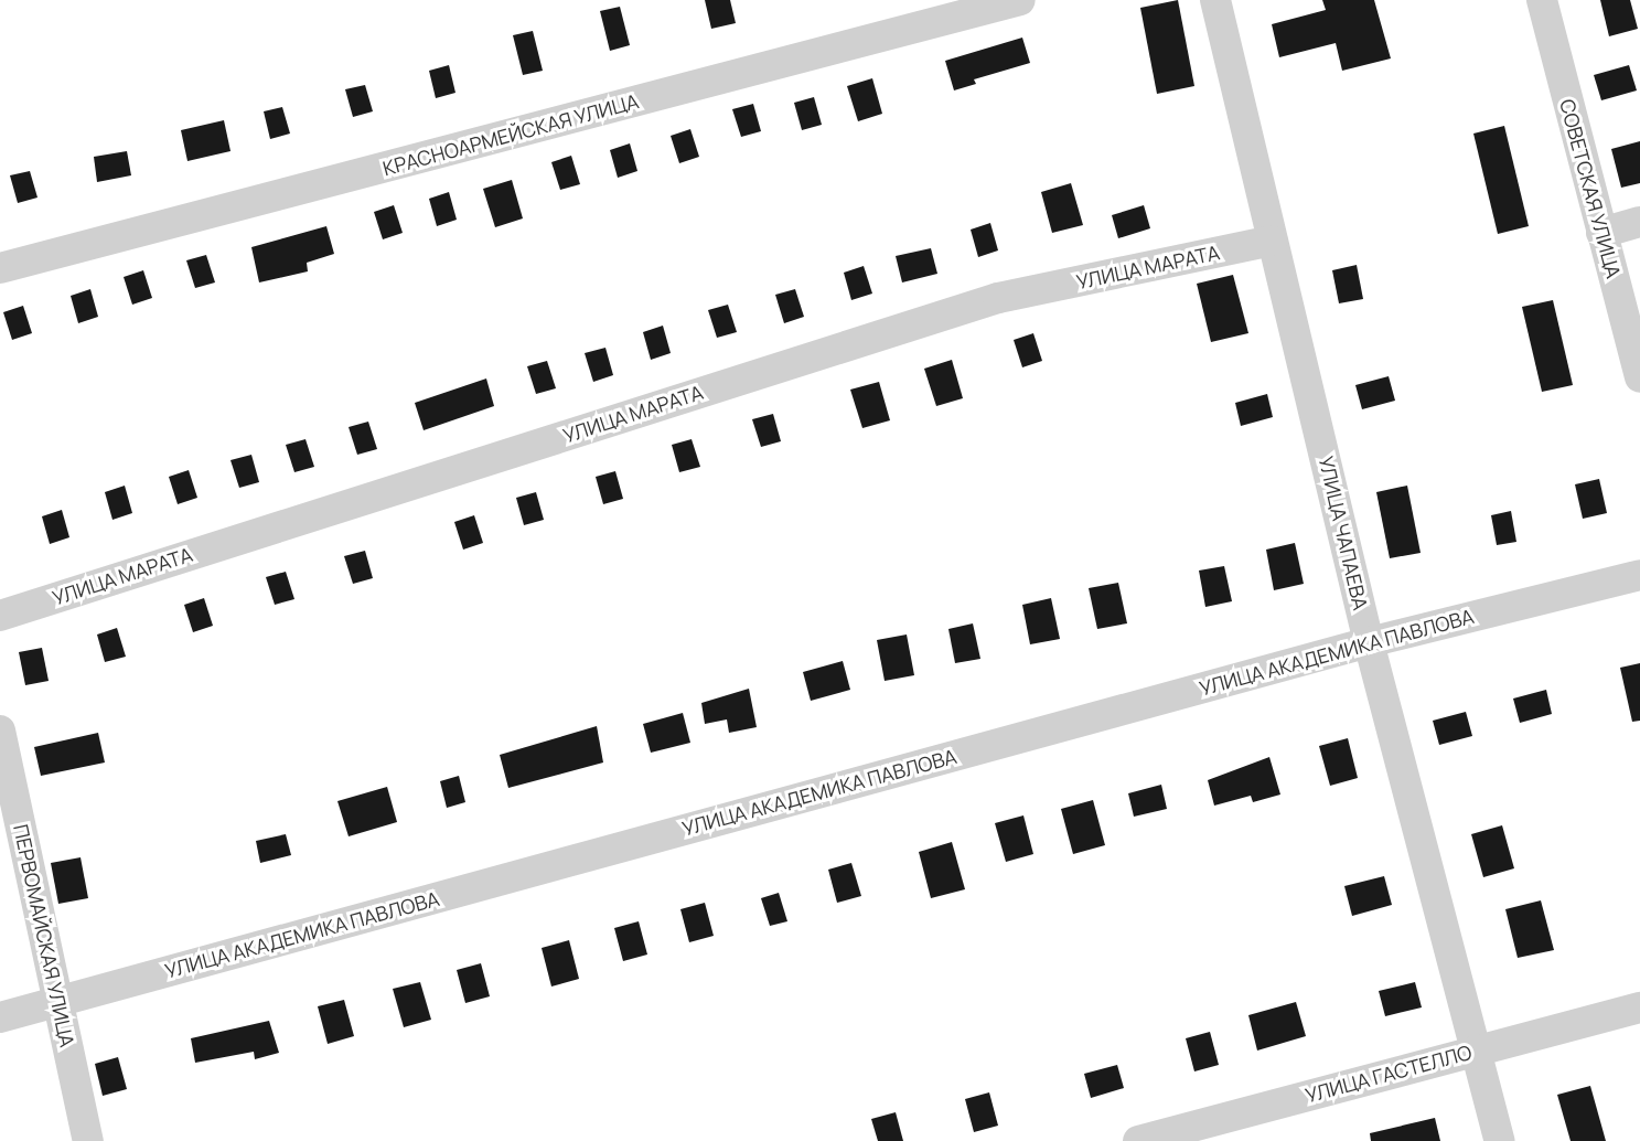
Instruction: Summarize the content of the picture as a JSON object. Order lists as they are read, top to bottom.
{
  "streets": {
    "street": [
      "КРАСНОАРМЕЙСКАЯ УЛИЦА",
      "СОВЕТСКАЯ УЛИЦА",
      "УЛИЦА МАРАТА",
      "УЛИЦА ЧАПАЕВА",
      "УЛИЦА АКАДЕМИКА ПАВЛОВА",
      "ПЕРВОМАЙСКАЯ УЛИЦА",
      "УЛИЦА ГАСТЕЛЛО"
    ]
  },
  "crossings": [
    ["УЛИЦА МАРАТА", "УЛИЦА ЧАПАЕВА"],
    ["УЛИЦА ЧАПАЕВА", "УЛИЦА АКАДЕМИКА ПАВЛОВА"],
    ["УЛИЦА ЧАПАЕВА", "УЛИЦА ГАСТЕЛЛО"],
    ["УЛИЦА АКАДЕМИКА ПАВЛОВА", "ПЕРВОМАЙСКАЯ УЛИЦА"]
  ]
}
